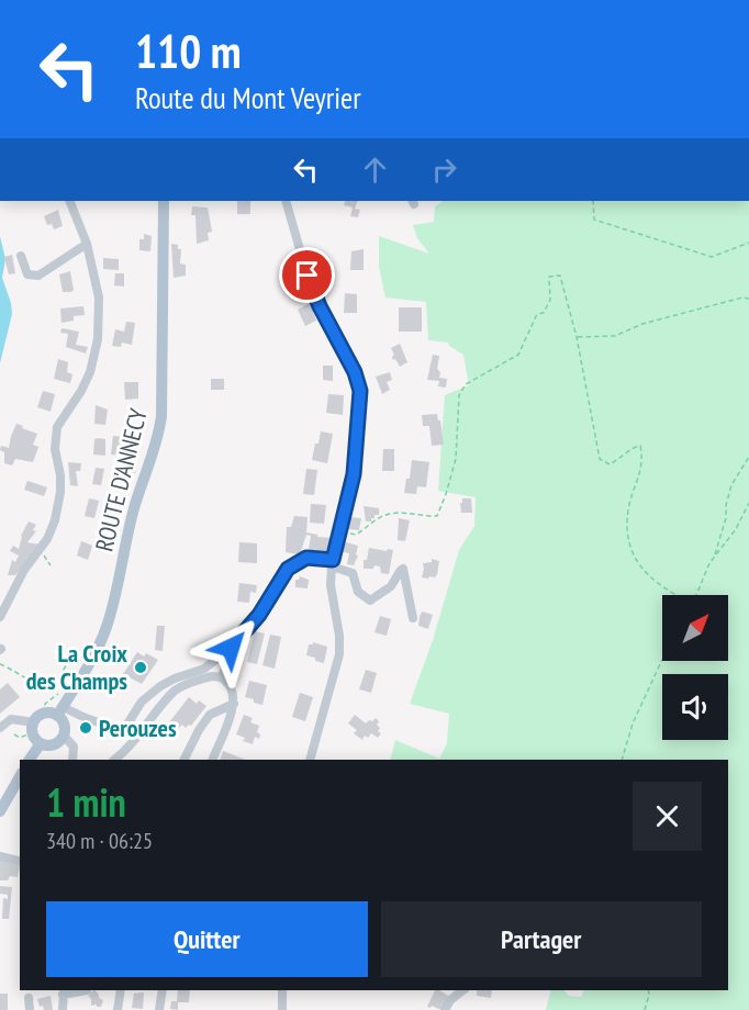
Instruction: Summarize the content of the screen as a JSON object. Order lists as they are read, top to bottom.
{
  "streets": {
    "main road": ["ROUTE D'ANNECY"]
  },
  "places": ["La Croix des Champs", "Perouzes"],
  "north": "top right",
  "page": {
    "turn": ["110 m", "Route du Mont Veyrier"],
    "heading": ["1 min", "340 m · 06:25"],
    "buttons": ["Quitter", "Partager"]
  }
}
